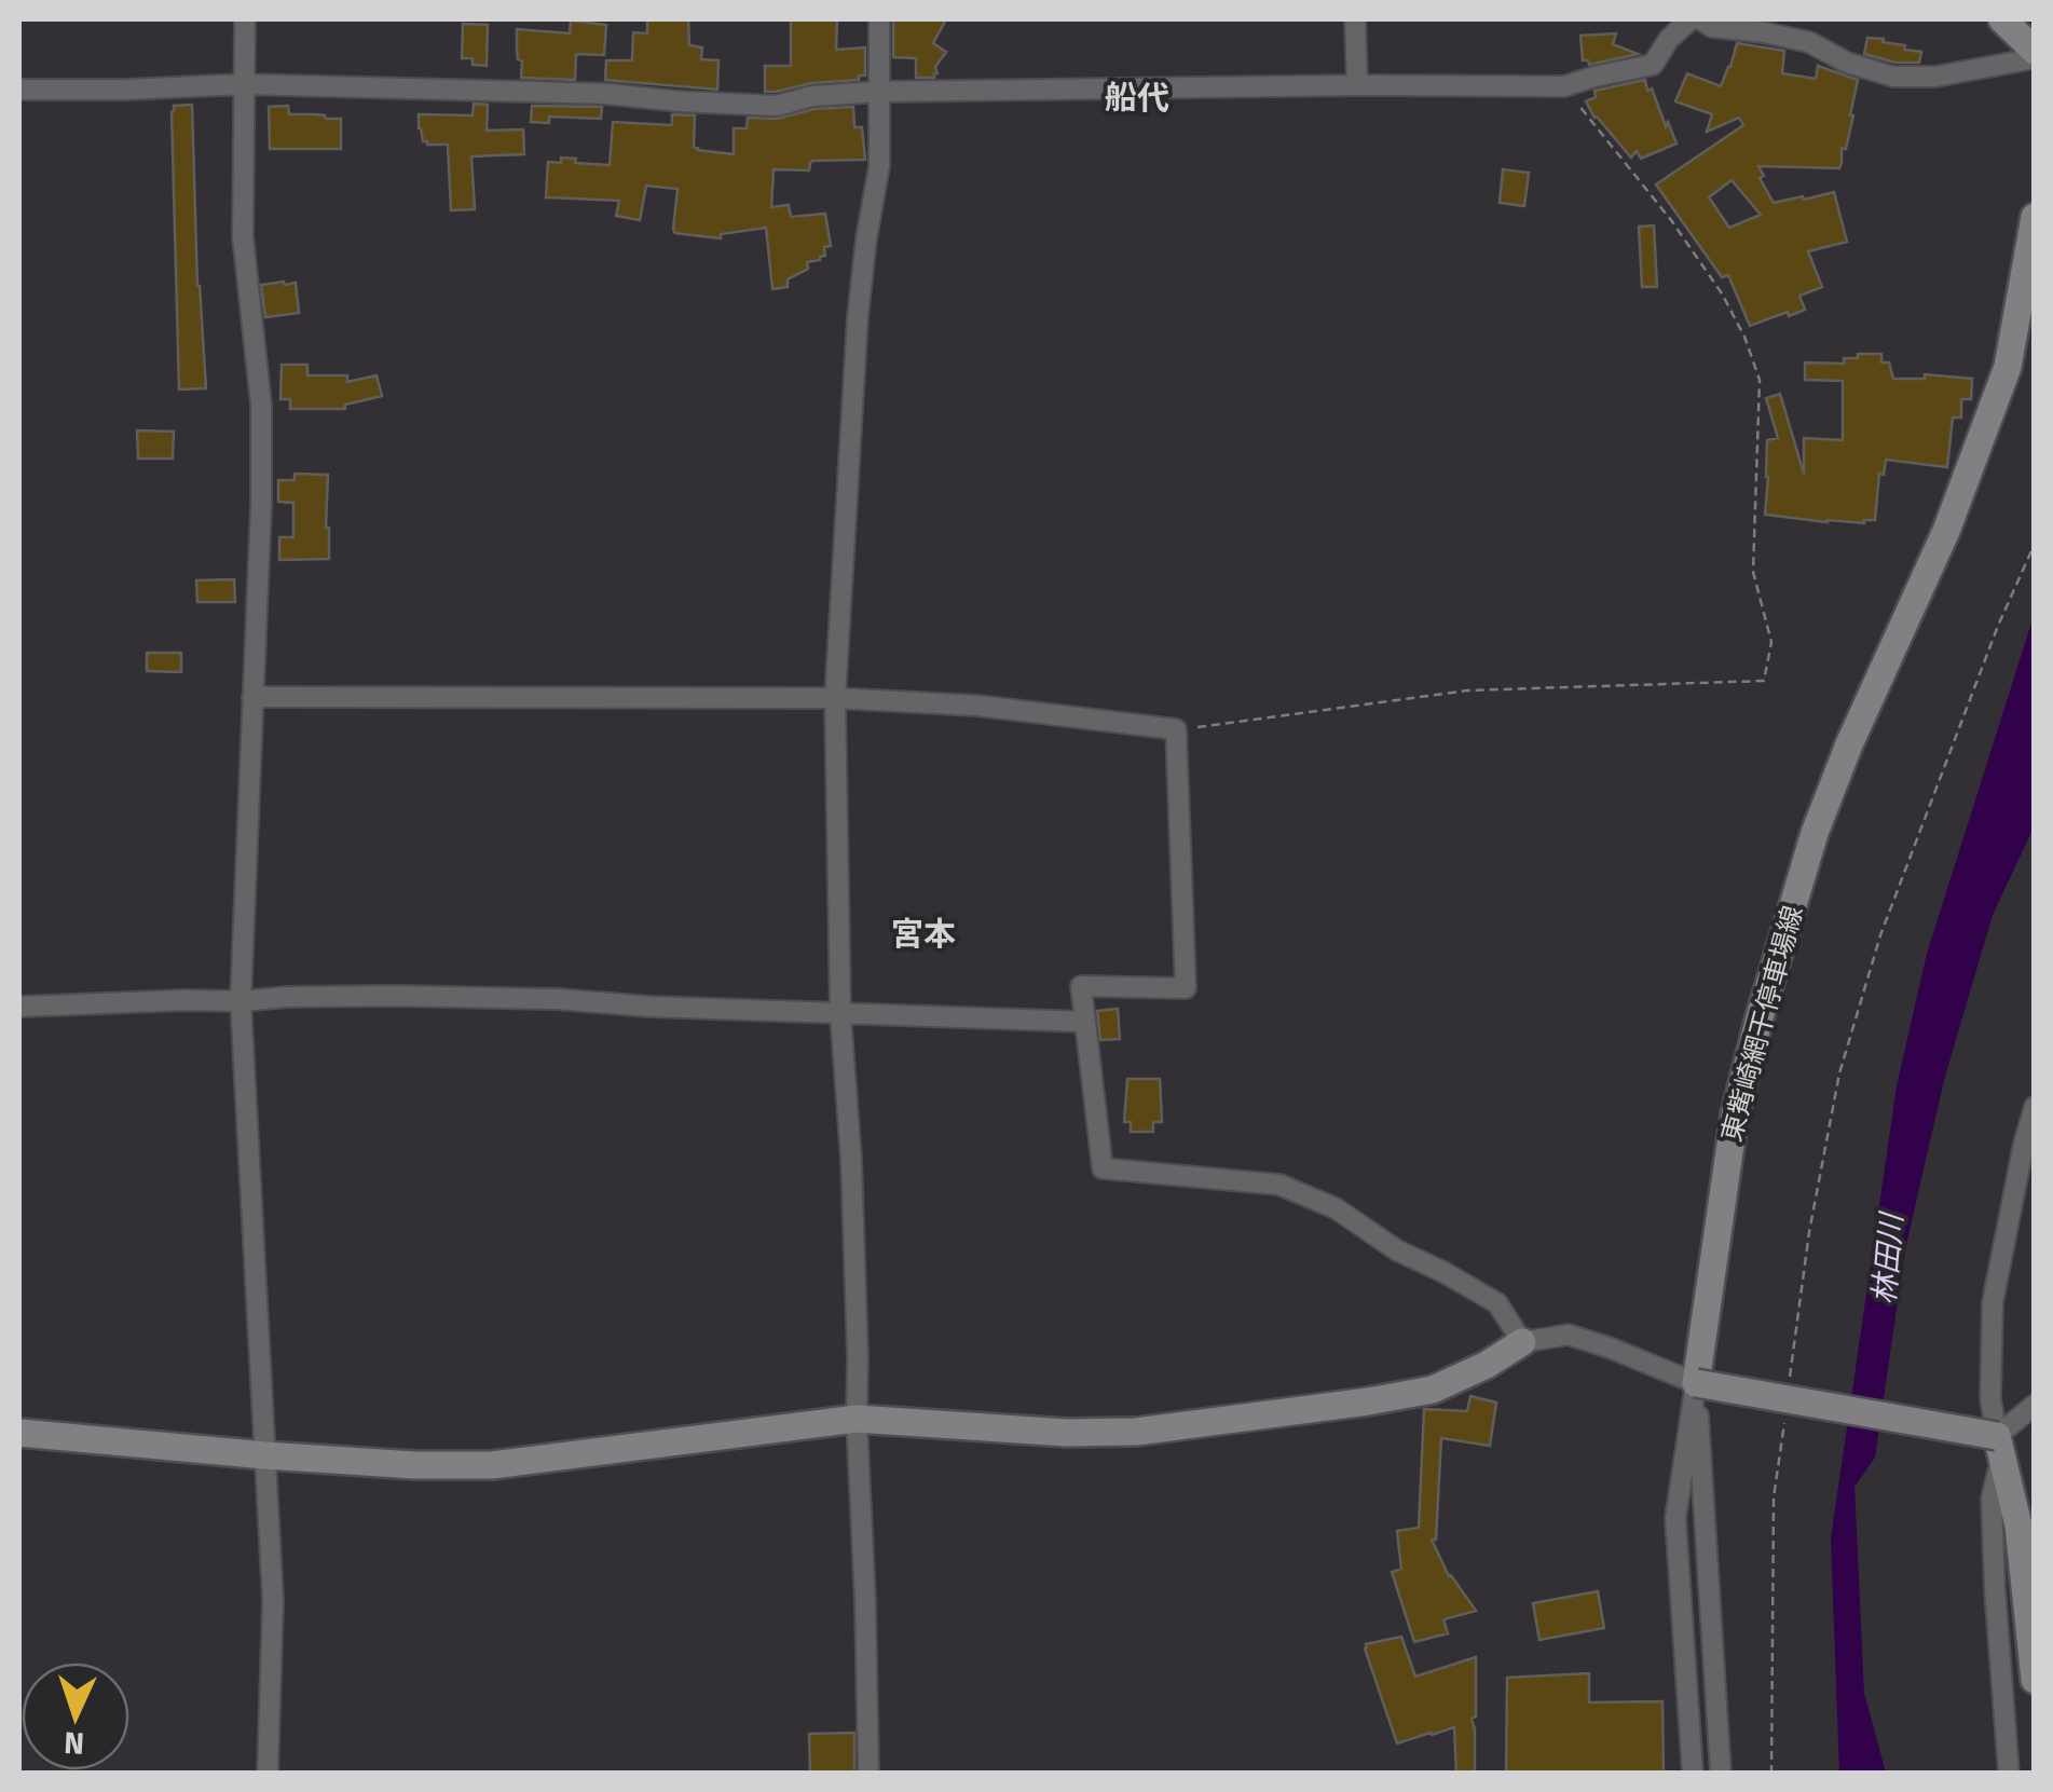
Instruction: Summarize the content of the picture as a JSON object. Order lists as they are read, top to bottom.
{
  "streets": {
    "main road": ["東觜崎網干停車場線"]
  },
  "districts": ["船代", "宮本"],
  "water": ["林田川"],
  "north": "bottom"
}
